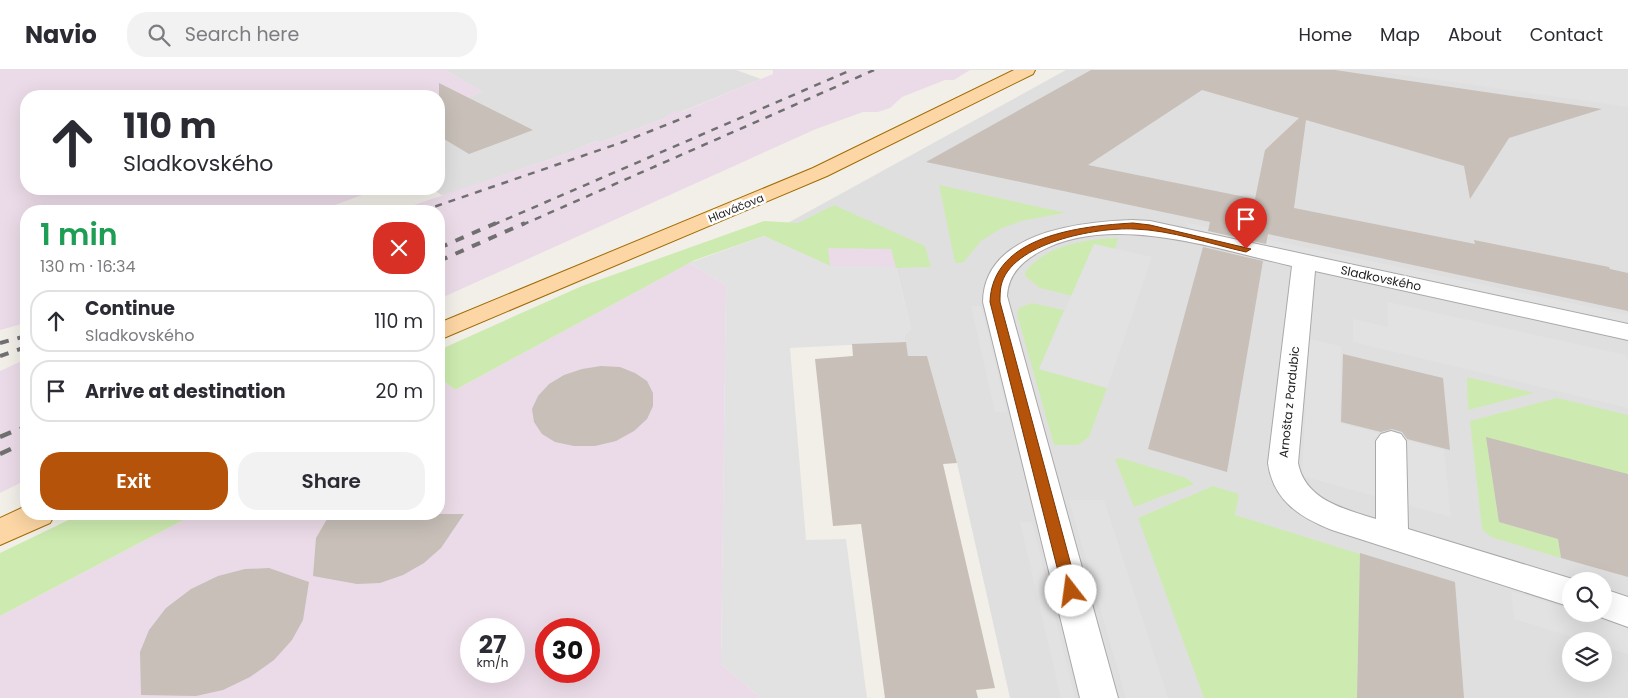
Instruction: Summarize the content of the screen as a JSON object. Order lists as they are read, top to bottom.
{
  "streets": {
    "main road": ["Hlaváčova"],
    "street": ["Sladkovského", "Arnošta z Pardubic"]
  },
  "crossings": [
    ["Sladkovského", "Arnošta z Pardubic"]
  ],
  "page": {
    "header": "Navio",
    "search": "Search here",
    "nav": [
      "Home",
      "Map",
      "About",
      "Contact"
    ],
    "turn": ["110 m", "Sladkovského"],
    "heading": ["1 min", "130 m · 16:34"],
    "list": [
      {
        "name": "Continue",
        "note": "Sladkovského",
        "value": "110 m"
      },
      {
        "name": "Arrive at destination",
        "value": "20 m"
      }
    ],
    "buttons": ["Exit", "Share"],
    "speed": "27 km/h",
    "limit": "30"
  }
}
